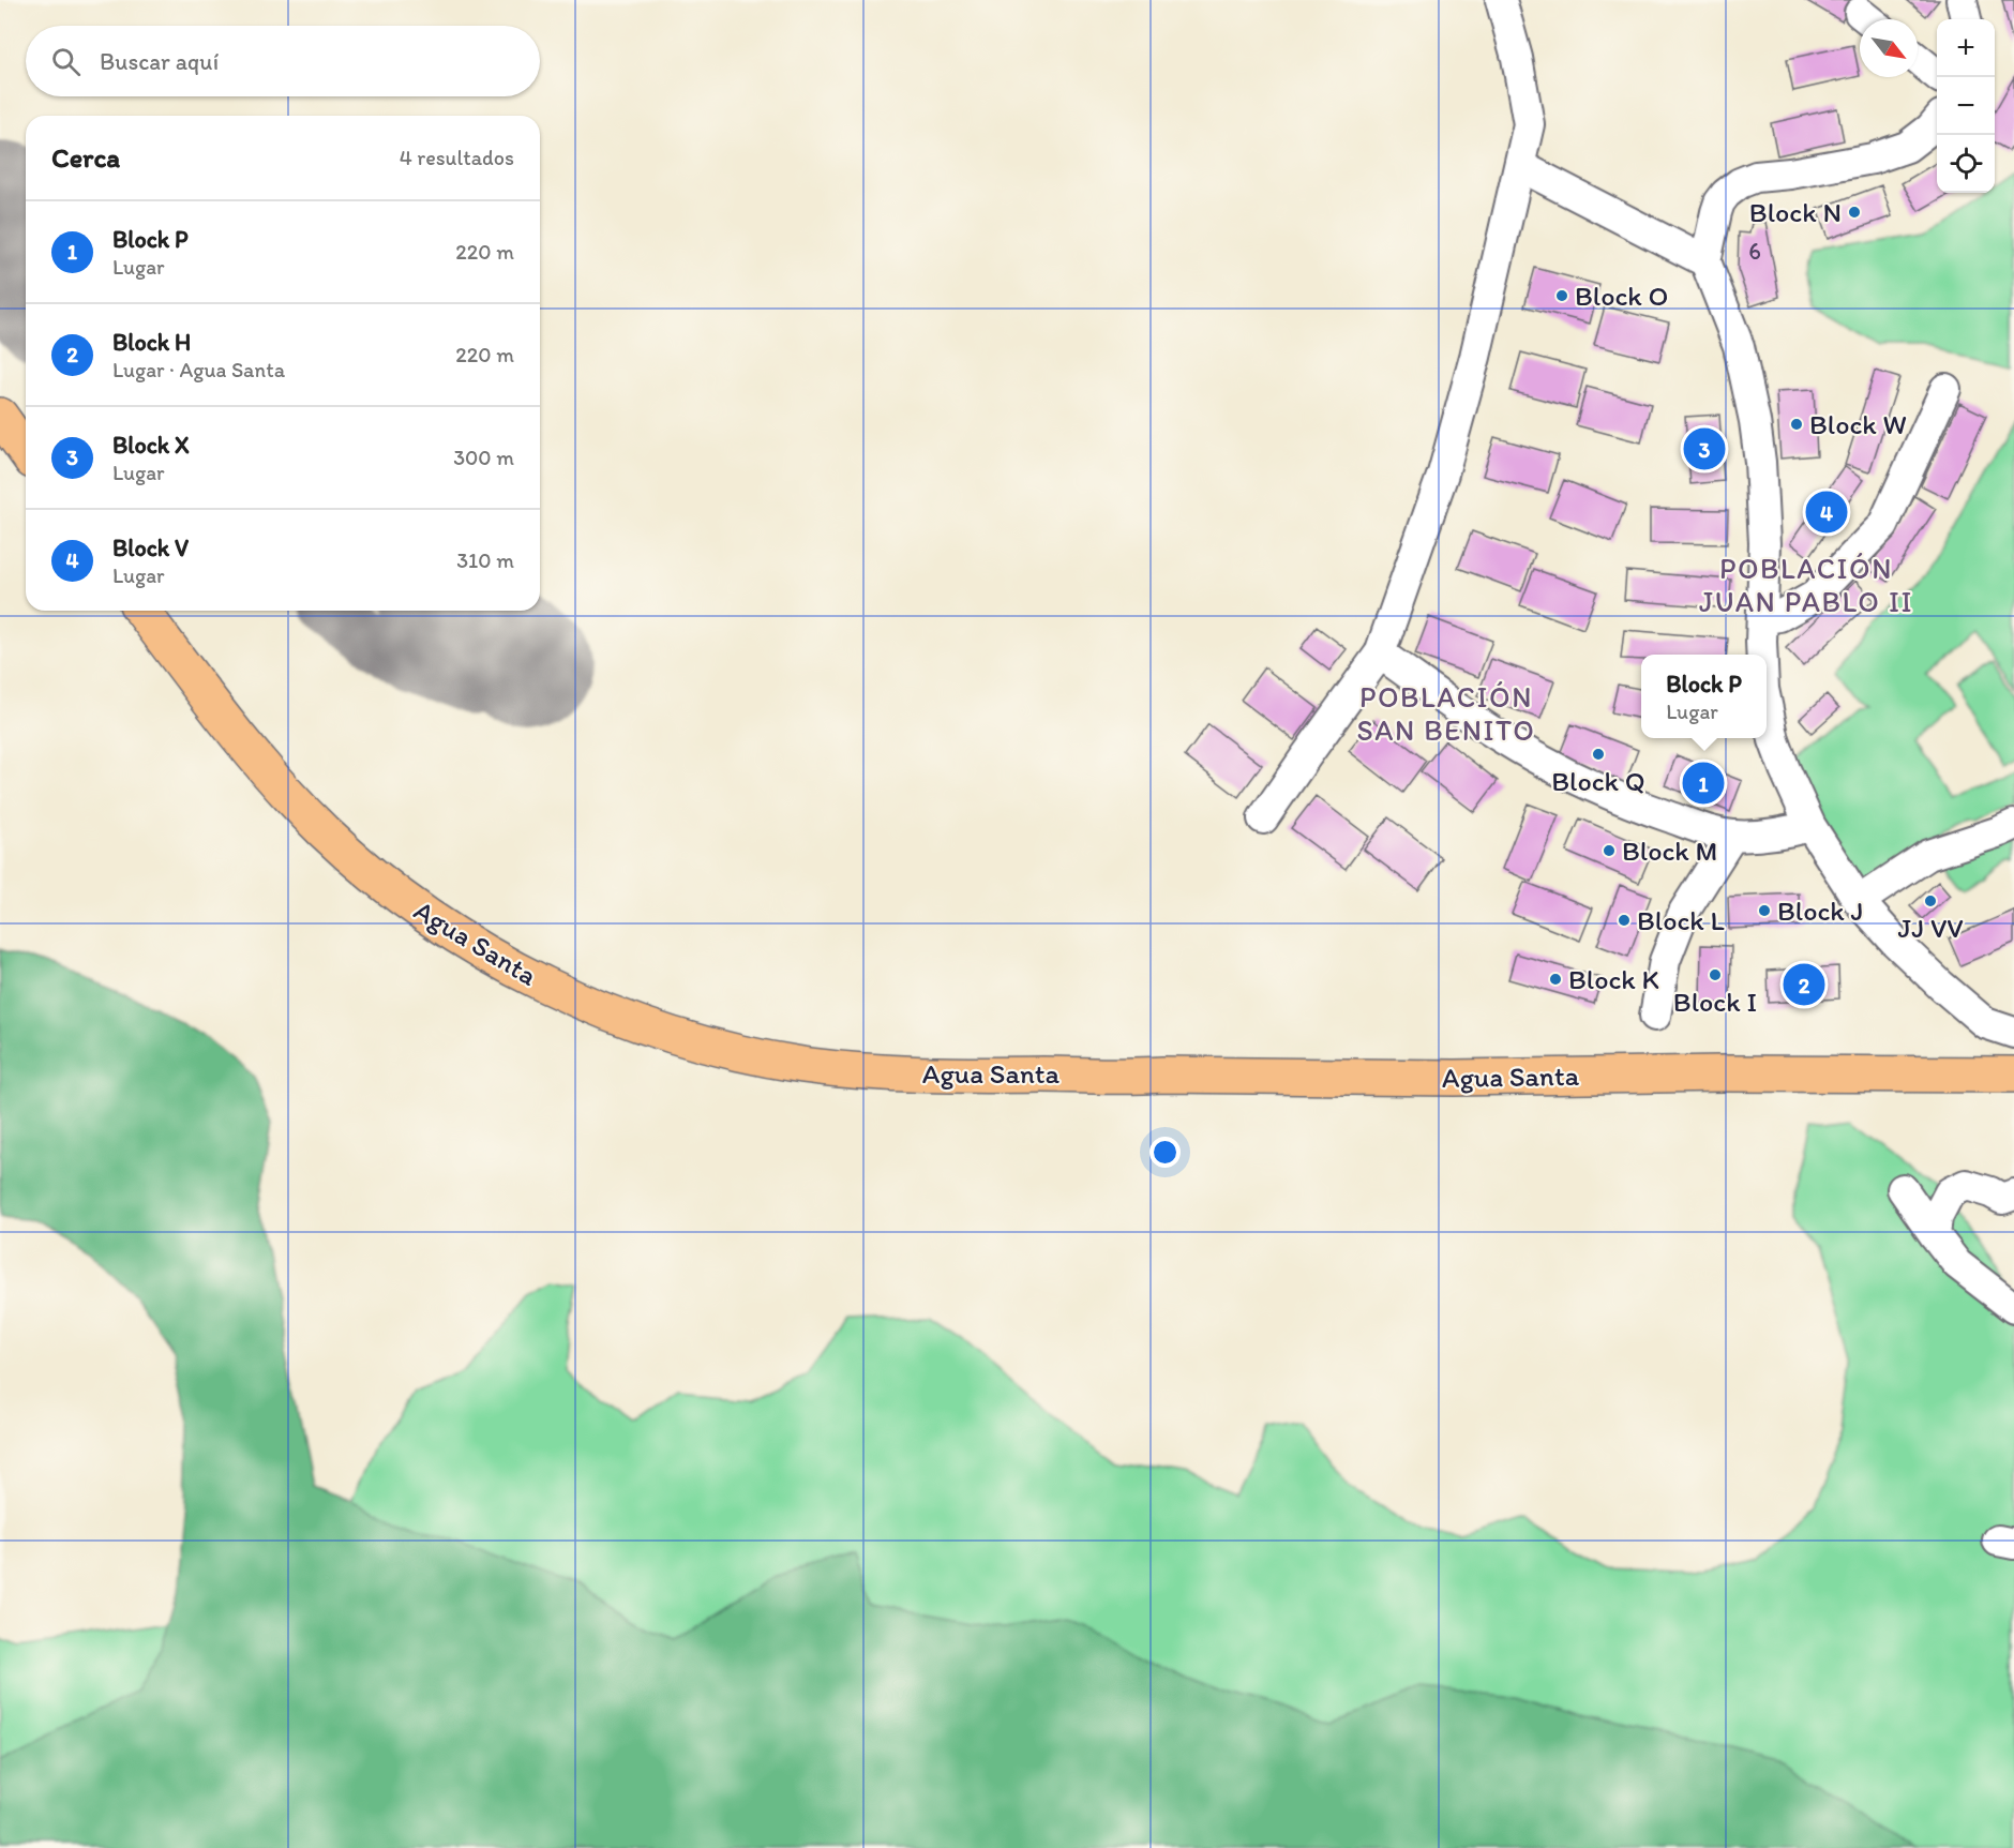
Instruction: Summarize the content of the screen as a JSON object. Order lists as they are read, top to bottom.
{
  "streets": {
    "main road": ["Agua Santa"]
  },
  "districts": ["POBLACIÓN JUAN PABLO II", "POBLACIÓN SAN BENITO"],
  "places": [
    "Block N",
    "Block O",
    "Block W",
    "Block Q",
    "Block M",
    "JJ VV",
    "Block J",
    "Block L",
    "Block I",
    "Block K"
  ],
  "house_numbers": ["6"],
  "north": "bottom right",
  "page": {
    "map_buttons": ["+", "−"],
    "search": "Buscar aquí",
    "heading": ["Cerca", "4 resultados"],
    "list": [
      {
        "mark": "1",
        "name": "Block P",
        "note": "Lugar",
        "value": "220 m"
      },
      {
        "mark": "2",
        "name": "Block H",
        "note": "Lugar · Agua Santa",
        "value": "220 m"
      },
      {
        "mark": "3",
        "name": "Block X",
        "note": "Lugar",
        "value": "300 m"
      },
      {
        "mark": "4",
        "name": "Block V",
        "note": "Lugar",
        "value": "310 m"
      }
    ],
    "pins": [
      "3",
      "4",
      "1",
      "2"
    ],
    "popup": ["Block P", "Lugar"]
  }
}
